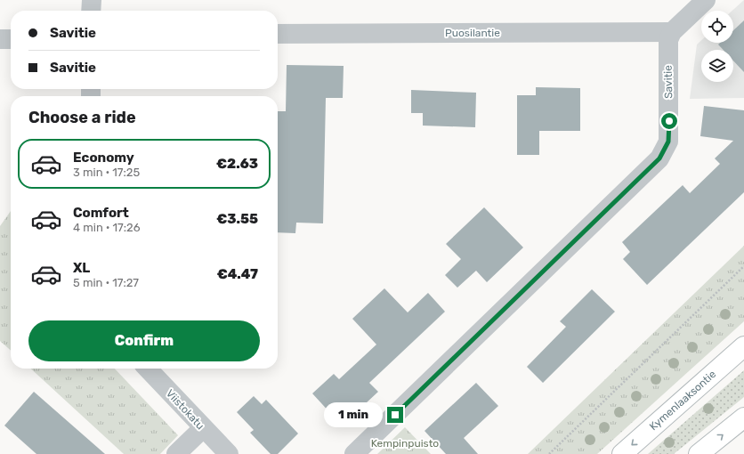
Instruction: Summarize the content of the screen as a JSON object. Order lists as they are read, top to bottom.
{
  "streets": {
    "main road": ["Kymenlaaksontie"],
    "street": ["Puosilantie", "Savitie", "Viistokatu"]
  },
  "crossings": [
    ["Puosilantie", "Savitie"]
  ],
  "parks": ["Kempinpuisto"],
  "page": {
    "banner": ["Savitie", "Savitie"],
    "heading": "Choose a ride",
    "list": [
      {
        "name": "Economy",
        "note": "3 min · 17:25",
        "value": "€2.63"
      },
      {
        "name": "Comfort",
        "note": "4 min · 17:26",
        "value": "€3.55"
      },
      {
        "name": "XL",
        "note": "5 min · 17:27",
        "value": "€4.47"
      }
    ],
    "buttons": "Confirm",
    "bubble": "1 min"
  }
}
